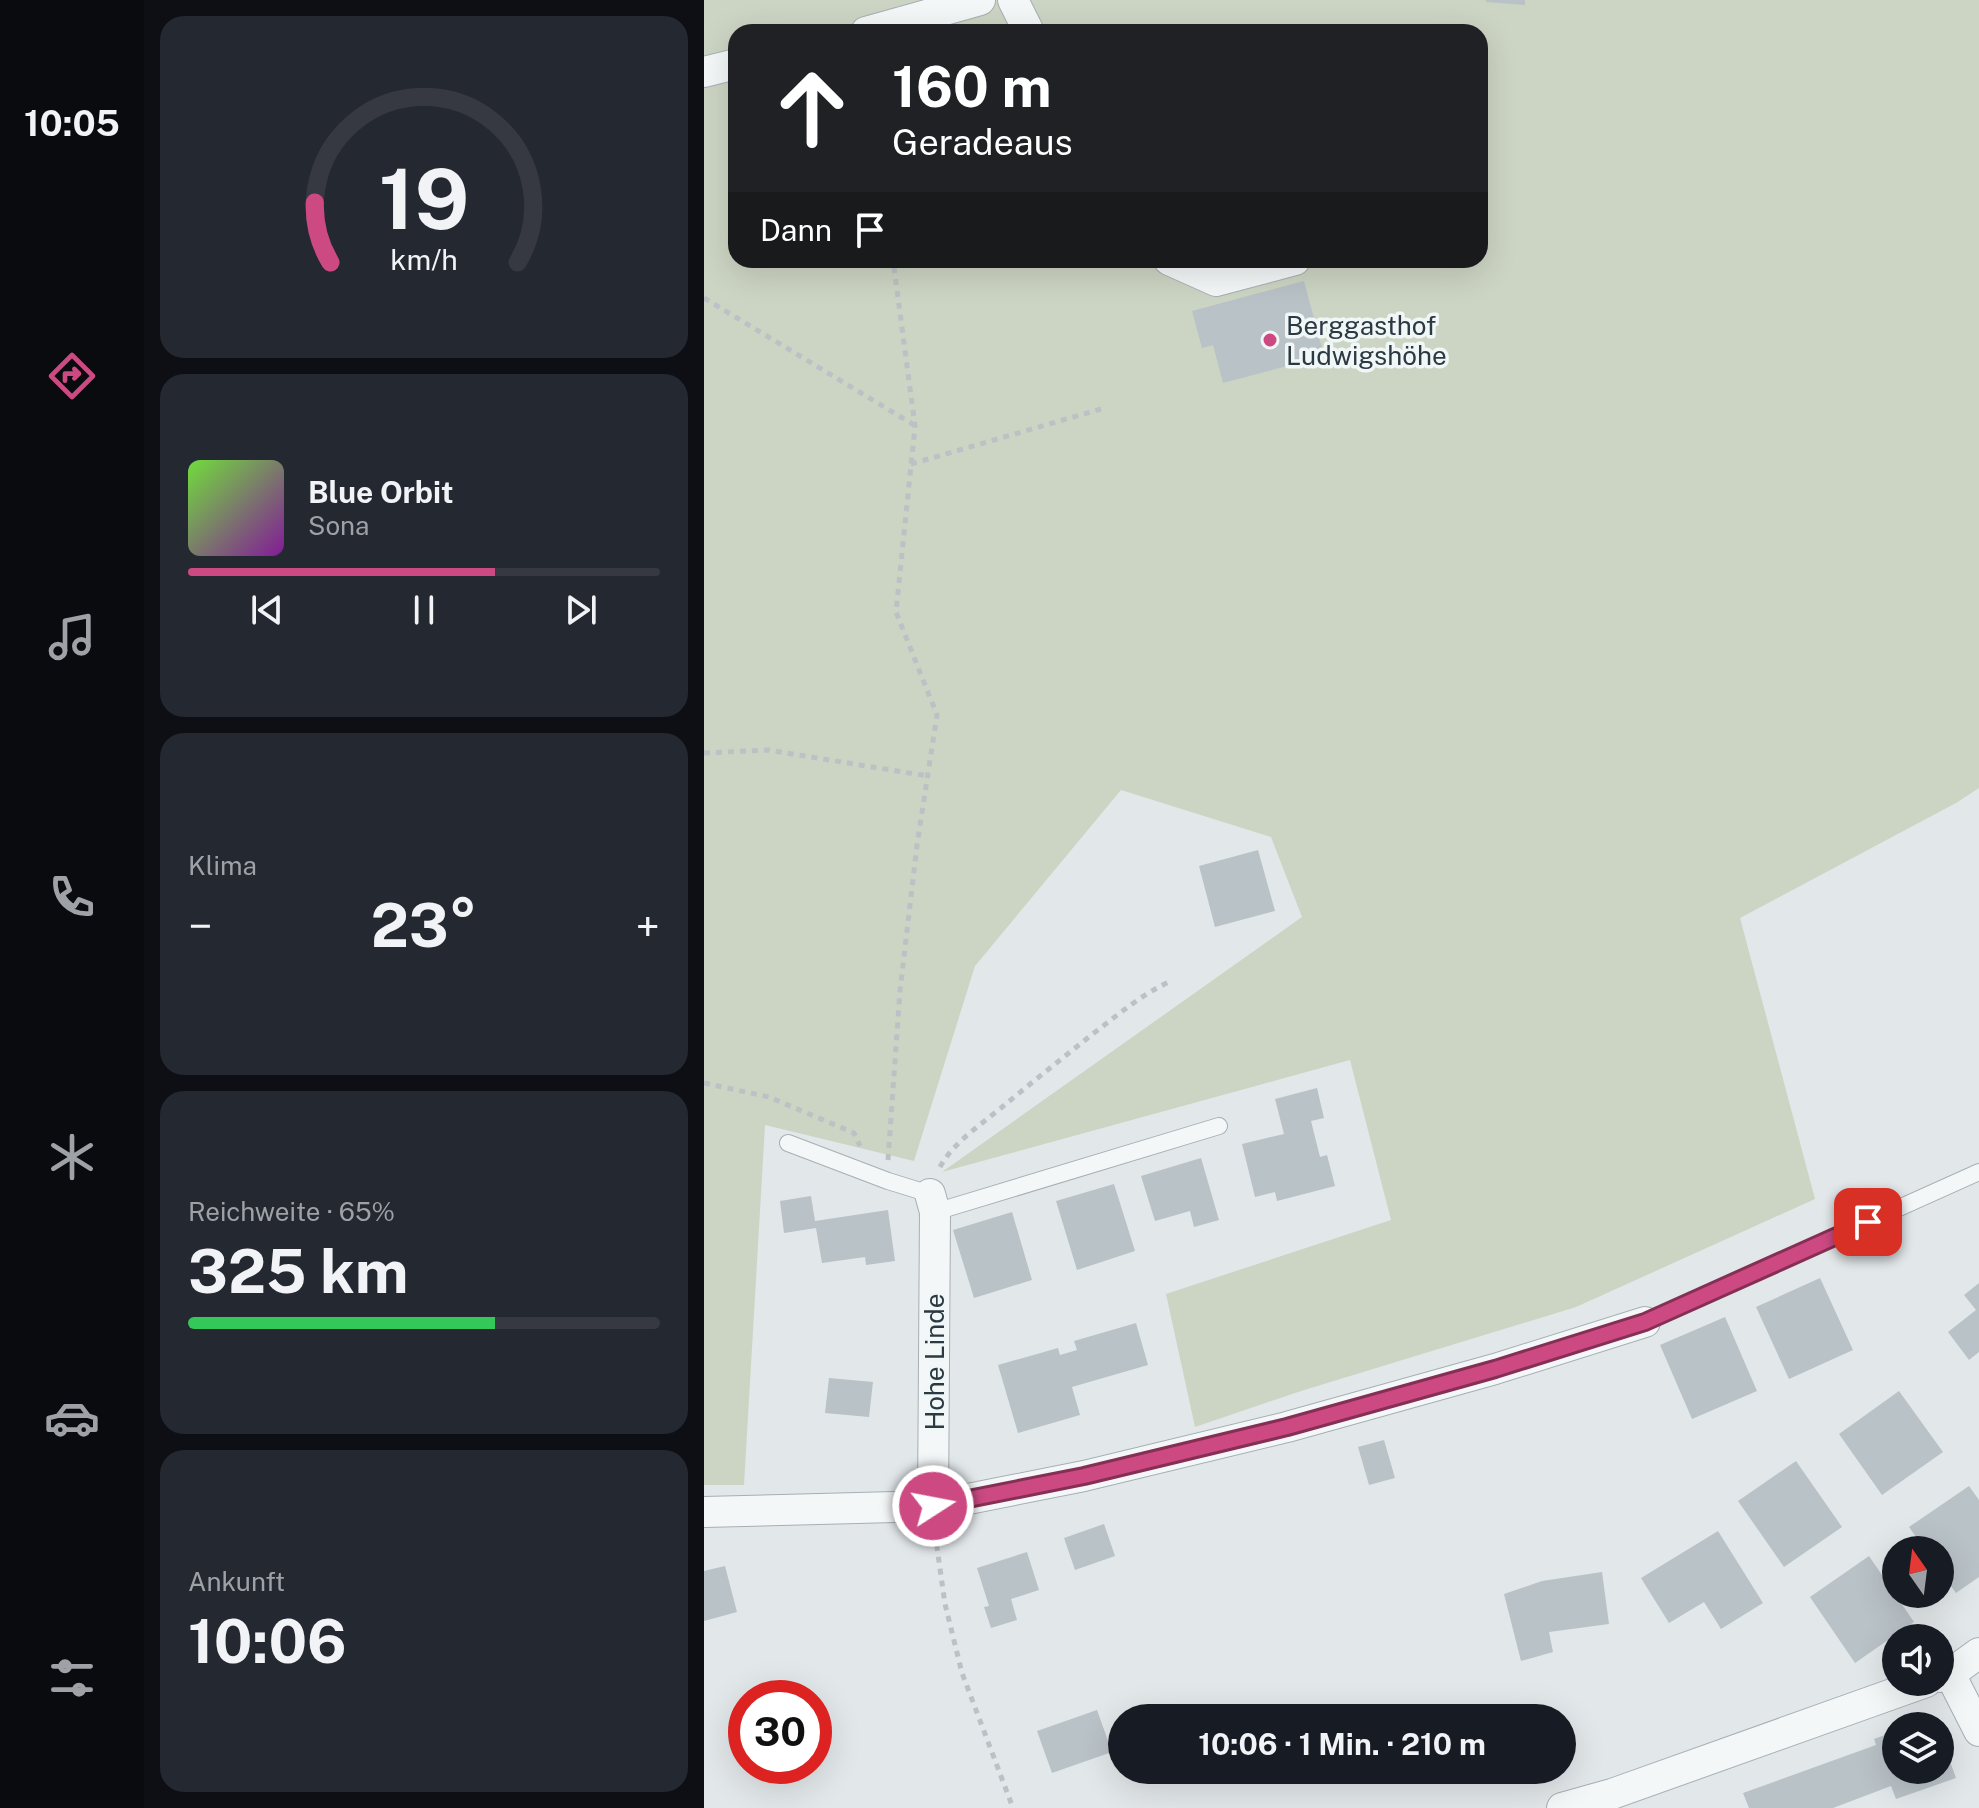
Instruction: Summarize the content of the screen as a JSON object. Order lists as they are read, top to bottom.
{
  "streets": {
    "street": ["Hohe Linde"]
  },
  "places": ["Berggasthof Ludwigshöhe"],
  "north": "top",
  "page": {
    "tabs": "10:05",
    "turn": ["160 m", "Geradeaus"],
    "then": "Dann",
    "song": ["Blue Orbit", "Sona"],
    "tile": [
      "Klima",
      ["Reichweite · 65%", "325 km"],
      ["Ankunft", "10:06"]
    ],
    "heat": ["−", "23°", "+"],
    "limit": "30",
    "trip": "10:06 · 1 Min. · 210 m",
    "gauge": ["19", "km/h"]
  }
}
